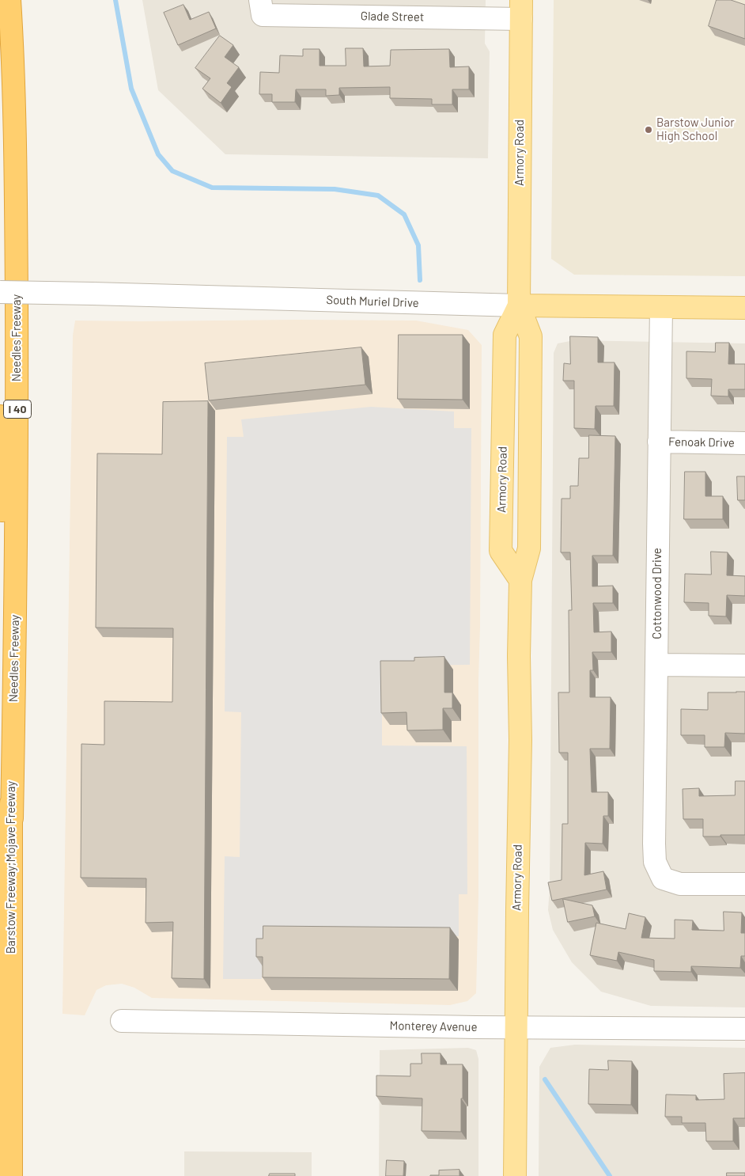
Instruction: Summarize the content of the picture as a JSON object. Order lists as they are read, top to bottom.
{
  "streets": {
    "highway": ["Needles Freeway", "I 40", "Barstow Freeway;Mojave Freeway"],
    "main road": ["Armory Road", "South Muriel Drive"],
    "street": [
      "Glade Street",
      "Fenoak Drive",
      "Cottonwood Drive",
      "Monterey Avenue"
    ]
  },
  "crossings": [
    ["Glade Street", "Armory Road"],
    ["Armory Road", "South Muriel Drive"],
    ["Armory Road", "Monterey Avenue"],
    ["South Muriel Drive", "Cottonwood Drive"],
    ["Needles Freeway", "Barstow Freeway;Mojave Freeway"],
    ["Fenoak Drive", "Cottonwood Drive"]
  ],
  "places": ["Barstow Junior High School"]
}
